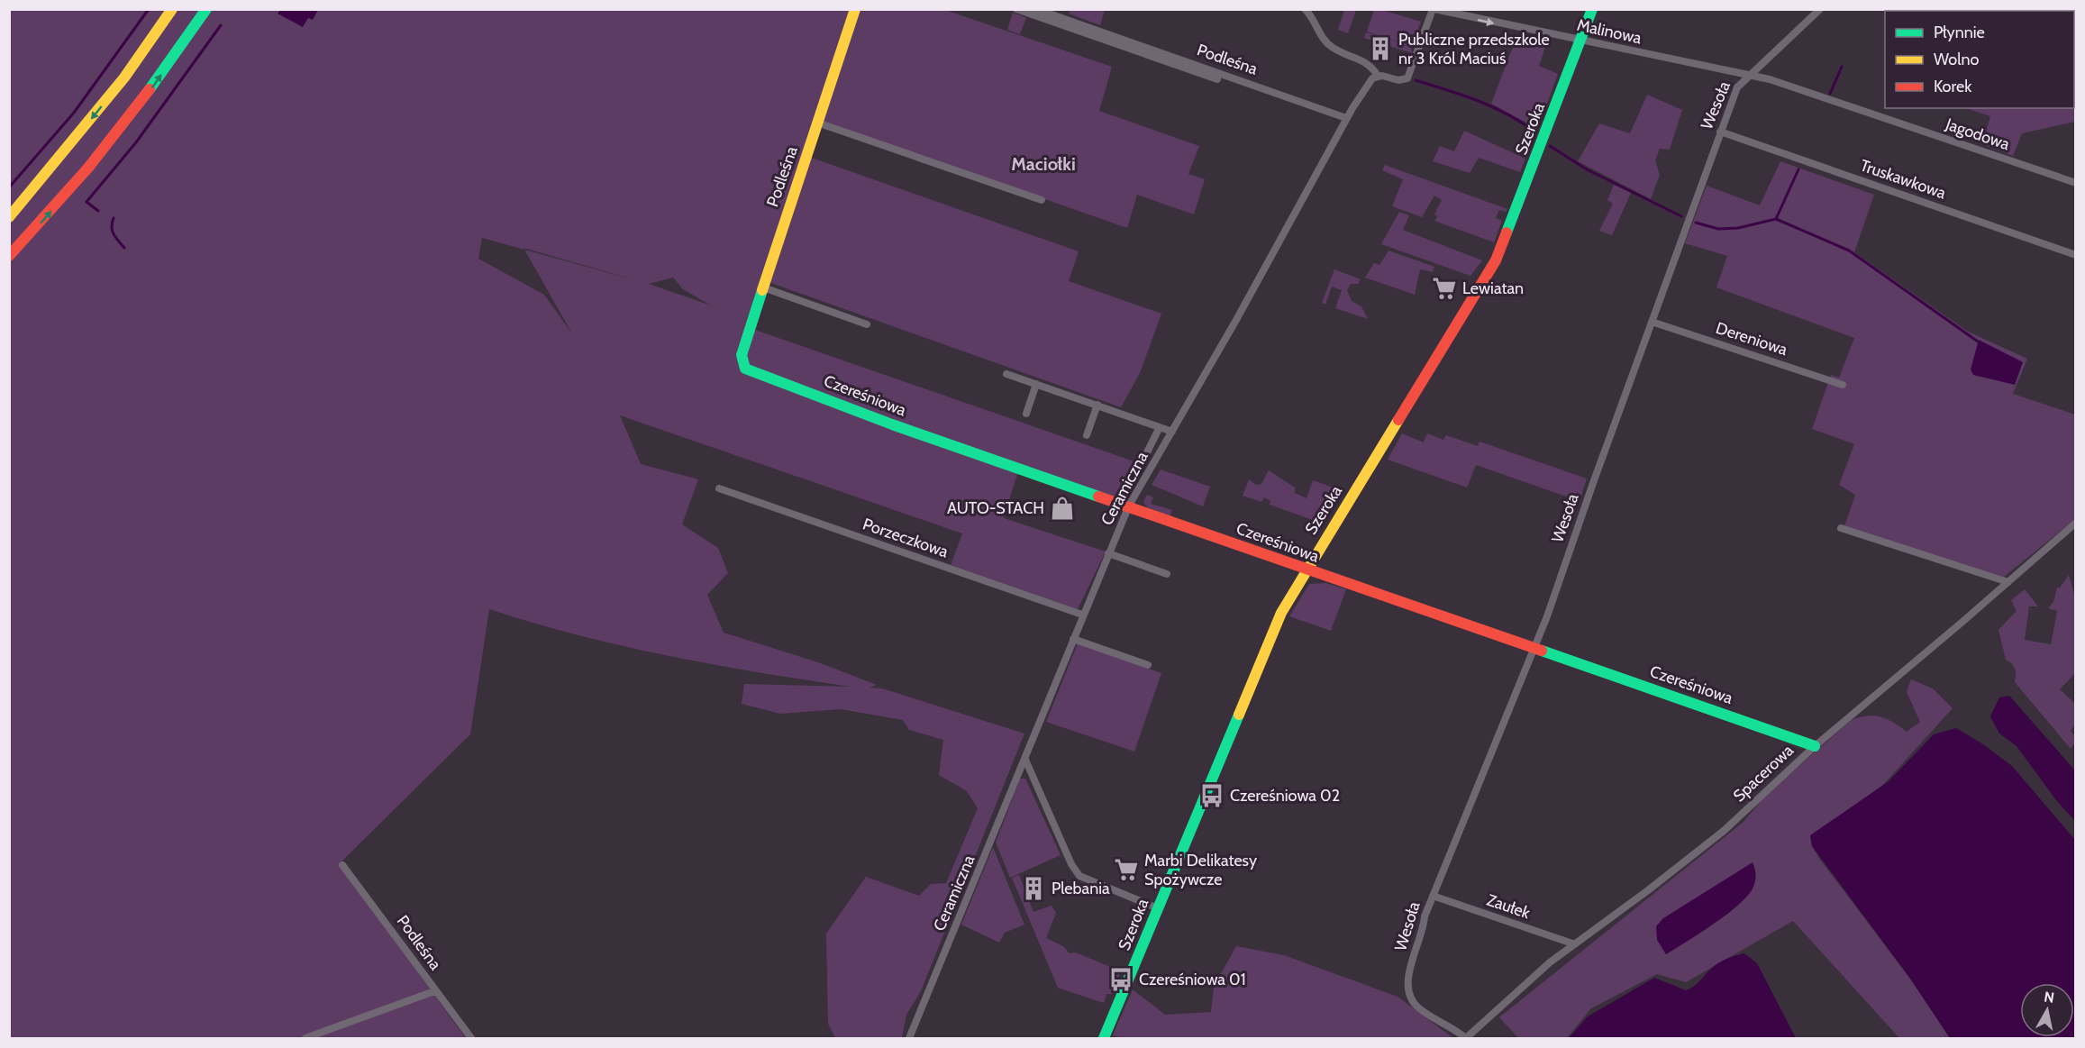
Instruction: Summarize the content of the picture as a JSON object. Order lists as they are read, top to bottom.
{
  "streets": {
    "main road": ["Podleśna", "Szeroka", "Czereśniowa"],
    "street": [
      "Malinowa",
      "Wesoła",
      "Jagodowa",
      "Truskawkowa",
      "Dereniowa",
      "Ceramiczna",
      "Porzeczkowa",
      "Spacerowa",
      "Zaułek"
    ]
  },
  "crossings": [
    ["Malinowa", "Wesoła"],
    ["Malinowa", "Szeroka"],
    ["Malinowa", "Jagodowa"],
    ["Podleśna", "Czereśniowa"],
    ["Podleśna", "Ceramiczna"],
    ["Wesoła", "Jagodowa"],
    ["Wesoła", "Truskawkowa"],
    ["Wesoła", "Dereniowa"],
    ["Wesoła", "Czereśniowa"],
    ["Wesoła", "Spacerowa"],
    ["Wesoła", "Zaułek"],
    ["Szeroka", "Czereśniowa"],
    ["Czereśniowa", "Ceramiczna"],
    ["Czereśniowa", "Spacerowa"],
    ["Ceramiczna", "Porzeczkowa"],
    ["Spacerowa", "Zaułek"]
  ],
  "one_way": ["Malinowa"],
  "districts": ["Maciołki"],
  "places": {
    "building": ["Publiczne przedszkole nr 3 Król Maciuś", "Plebania"],
    "supermarket": ["Lewiatan", "Marbi Delikatesy Spożywcze"],
    "shop": ["AUTO-STACH"],
    "bus stop": ["Czereśniowa 02", "Czereśniowa 01"]
  },
  "legend": ["Płynnie", "Wolno", "Korek"],
  "north": "top"
}
